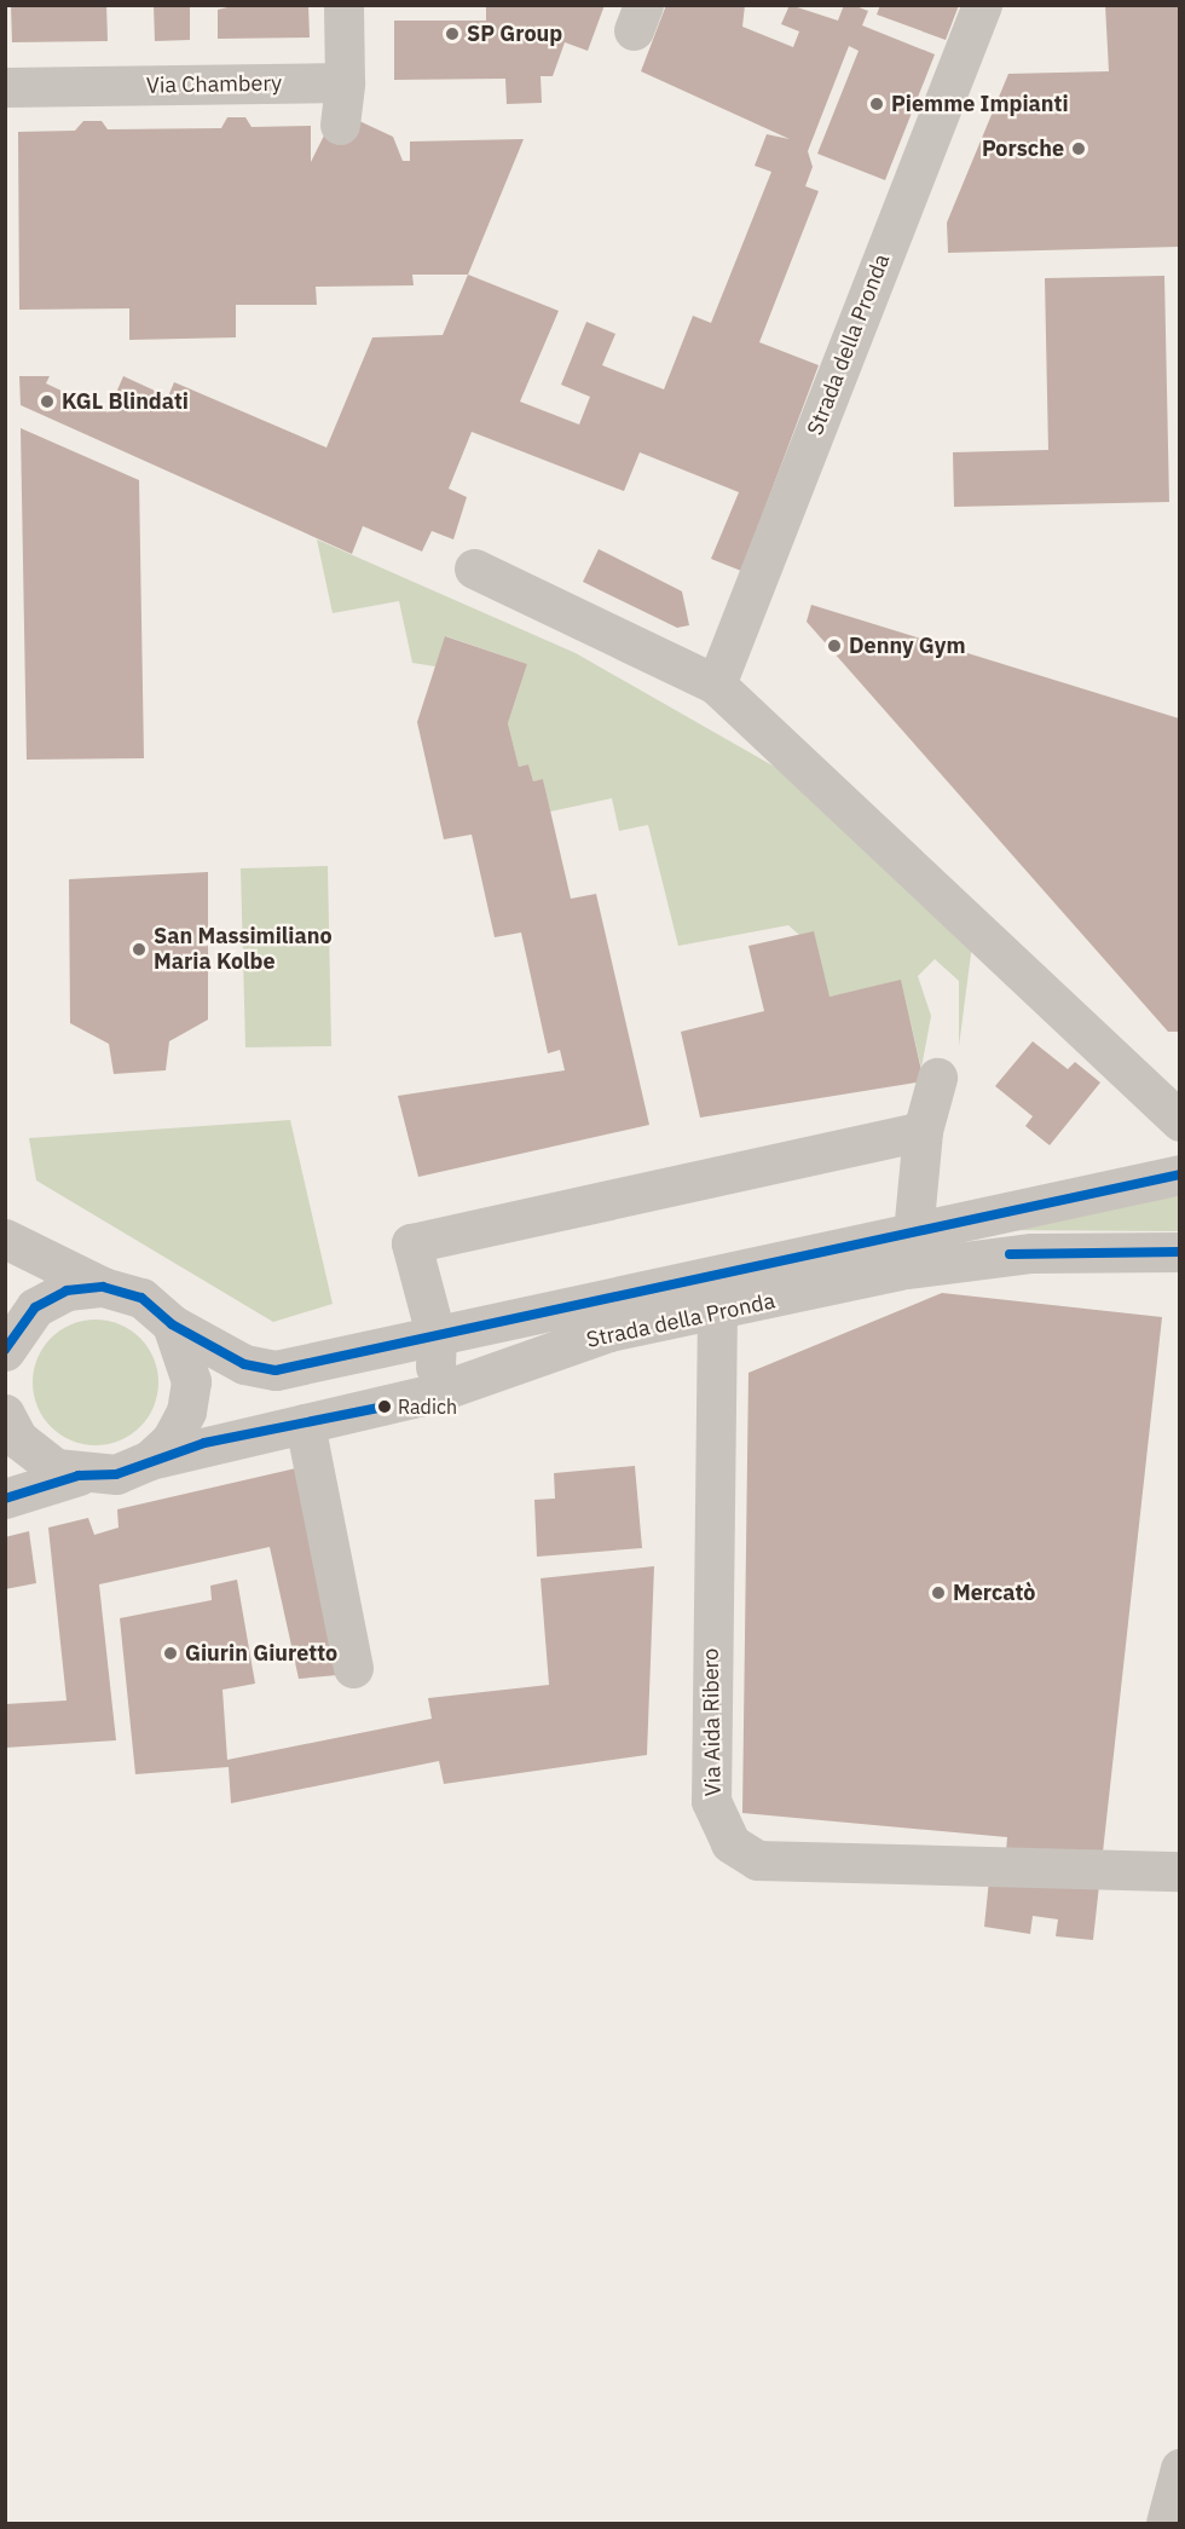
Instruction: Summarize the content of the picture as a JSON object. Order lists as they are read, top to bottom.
{
  "streets": {
    "street": ["Via Chambery", "Strada della Pronda", "Via Aida Ribero"]
  },
  "crossings": [
    ["Strada della Pronda", "Via Aida Ribero"]
  ],
  "places": [
    "SP Group",
    "Piemme Impianti",
    "Porsche",
    "KGL Blindati",
    "Denny Gym",
    "San Massimiliano Maria Kolbe",
    "Radich",
    "Mercatò",
    "Giurin Giuretto"
  ]
}
